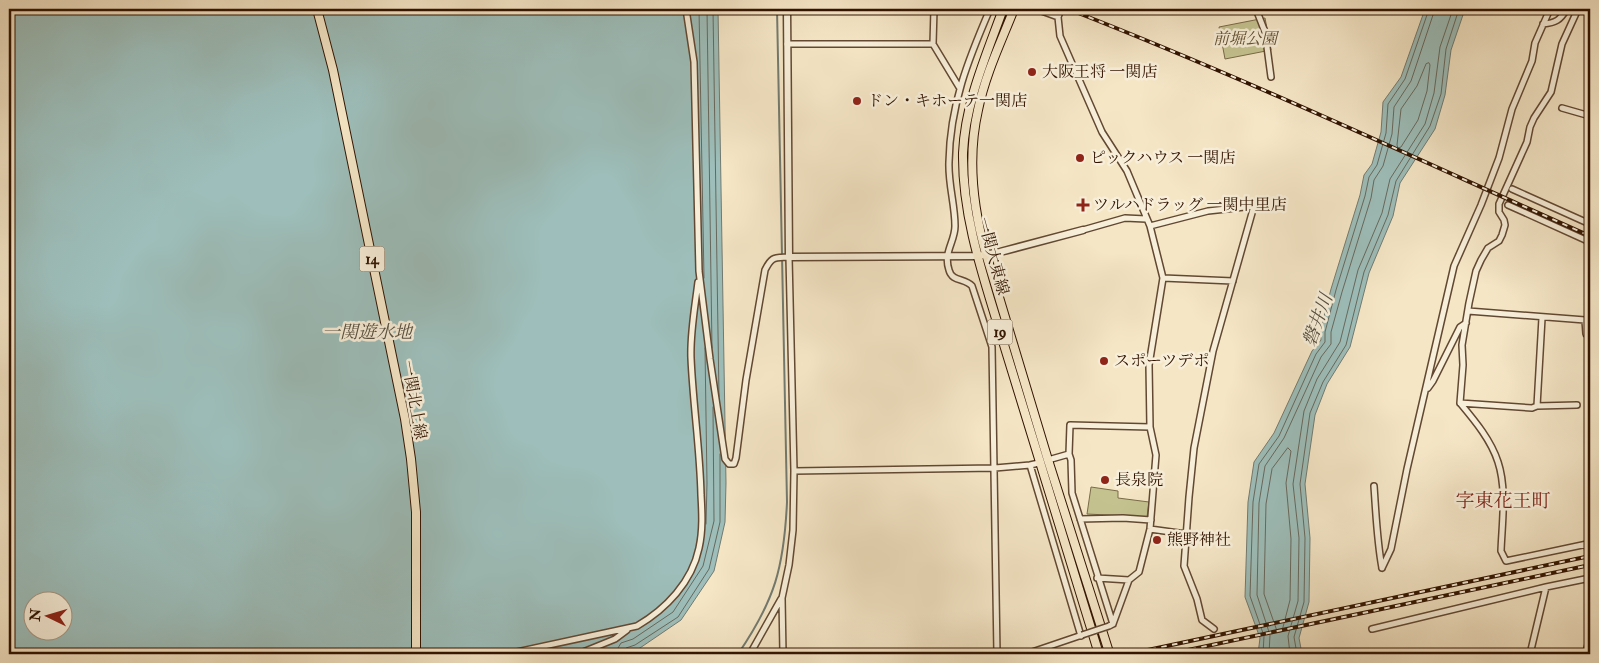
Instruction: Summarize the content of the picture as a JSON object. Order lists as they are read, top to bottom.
{
  "streets": {
    "main road": [
      "一関大東線",
      "14",
      "19",
      "一関北上線"
    ]
  },
  "districts": ["字東花王町"],
  "water": ["磐井川", "一関遊水地"],
  "parks": ["前堀公園"],
  "places": {
    "other": [
      "大阪王将 一関店",
      "ドン・キホーテ一関店",
      "ピックハウス 一関店",
      "スポーツデポ",
      "長泉院",
      "熊野神社"
    ],
    "health": ["ツルハドラッグ 一関中里店"]
  },
  "north": "left"
}
